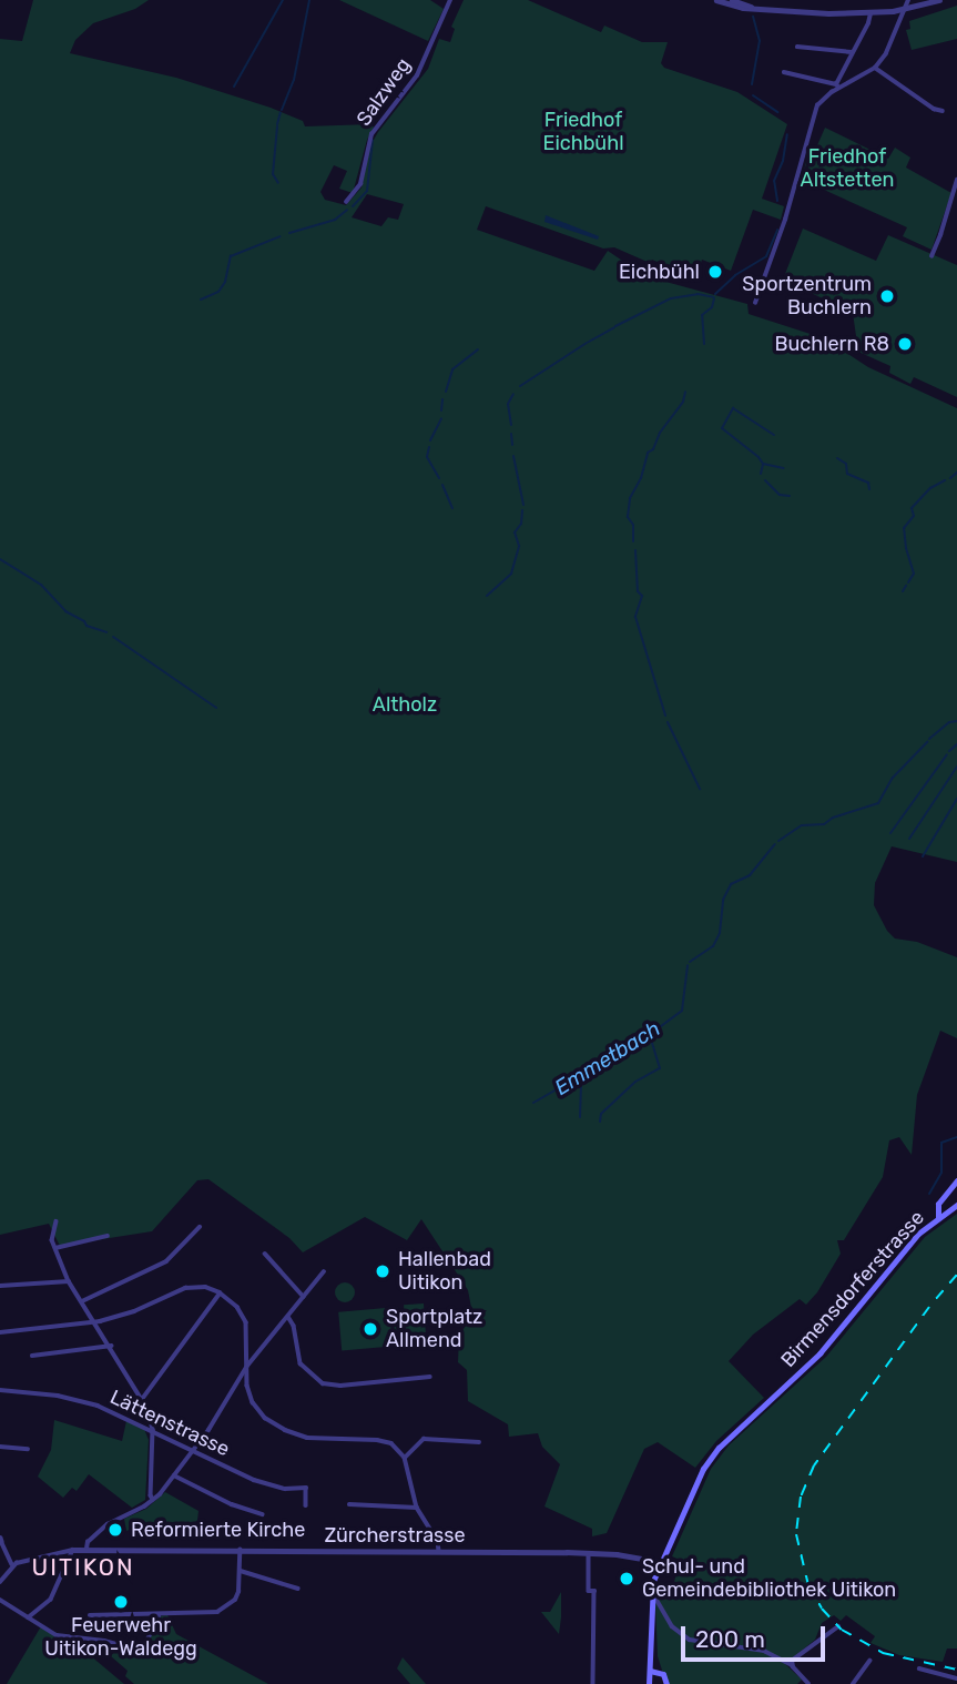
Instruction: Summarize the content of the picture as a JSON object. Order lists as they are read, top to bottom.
{
  "streets": {
    "main road": ["Birmensdorferstrasse"],
    "street": ["Salzweg", "Lättenstrasse", "Zürcherstrasse"]
  },
  "crossings": [
    ["Birmensdorferstrasse", "Zürcherstrasse"]
  ],
  "districts": ["UITIKON"],
  "water": ["Emmetbach"],
  "parks": ["Friedhof Eichbühl", "Friedhof Altstetten", "Altholz"],
  "places": [
    "Eichbühl",
    "Sportzentrum Buchlern",
    "Buchlern R8",
    "Hallenbad Uitikon",
    "Sportplatz Allmend",
    "Reformierte Kirche",
    "Schul- und Gemeindebibliothek Uitikon",
    "Feuerwehr Uitikon-Waldegg"
  ],
  "scale_bar": "200 m"
}
